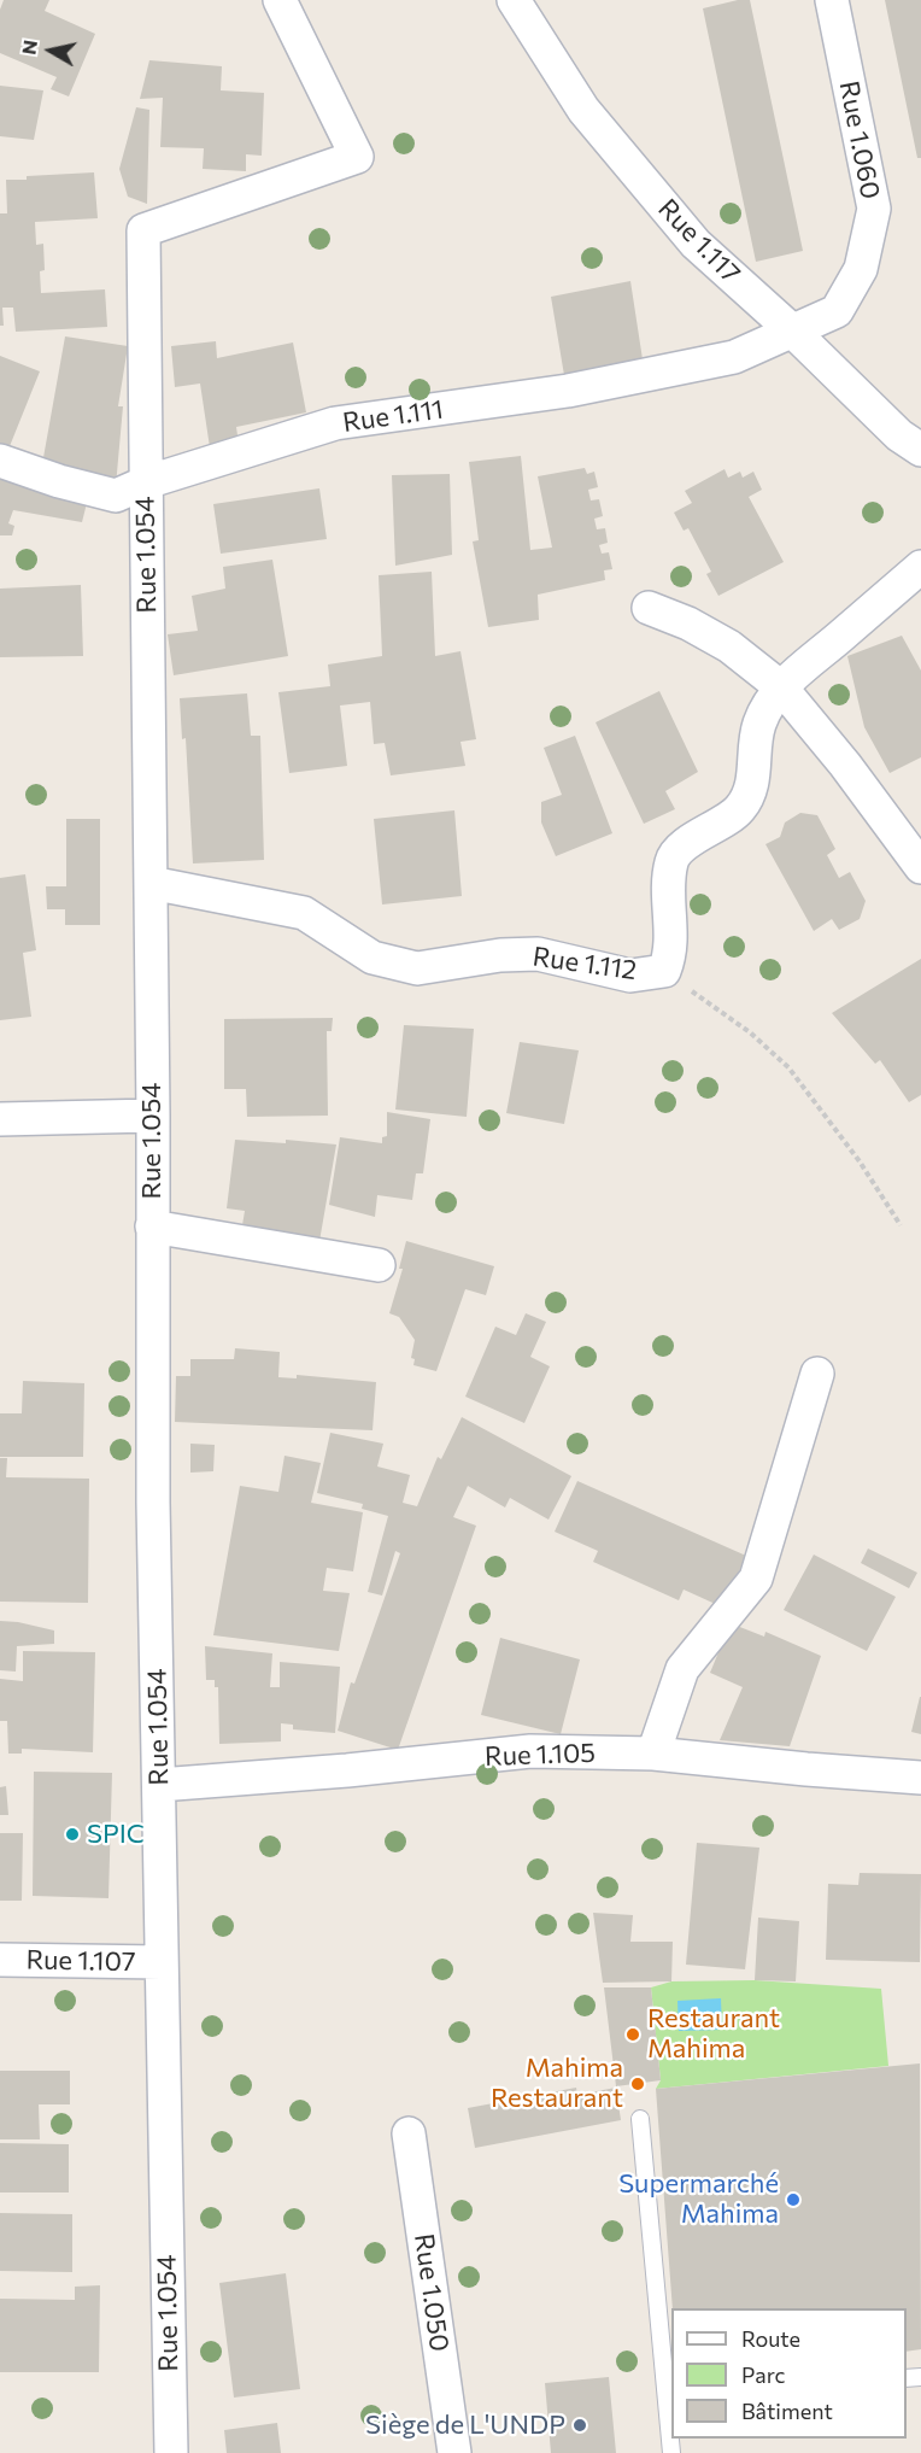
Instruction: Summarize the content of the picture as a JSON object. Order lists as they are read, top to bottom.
{
  "streets": {
    "street": [
      "Rue 1.060",
      "Rue 1.117",
      "Rue 1.111",
      "Rue 1.054",
      "Rue 1.112",
      "Rue 1.105",
      "Rue 1.107",
      "Rue 1.050"
    ]
  },
  "crossings": [
    ["Rue 1.060", "Rue 1.117"],
    ["Rue 1.060", "Rue 1.111"],
    ["Rue 1.117", "Rue 1.111"],
    ["Rue 1.111", "Rue 1.054"],
    ["Rue 1.054", "Rue 1.112"],
    ["Rue 1.054", "Rue 1.105"],
    ["Rue 1.054", "Rue 1.107"]
  ],
  "places": [
    "SPIC",
    "Restaurant Mahima",
    "Mahima Restaurant",
    "Supermarché Mahima",
    "Siège de L'UNDP"
  ],
  "legend": ["Route", "Parc", "Bâtiment"],
  "north": "left"
}
